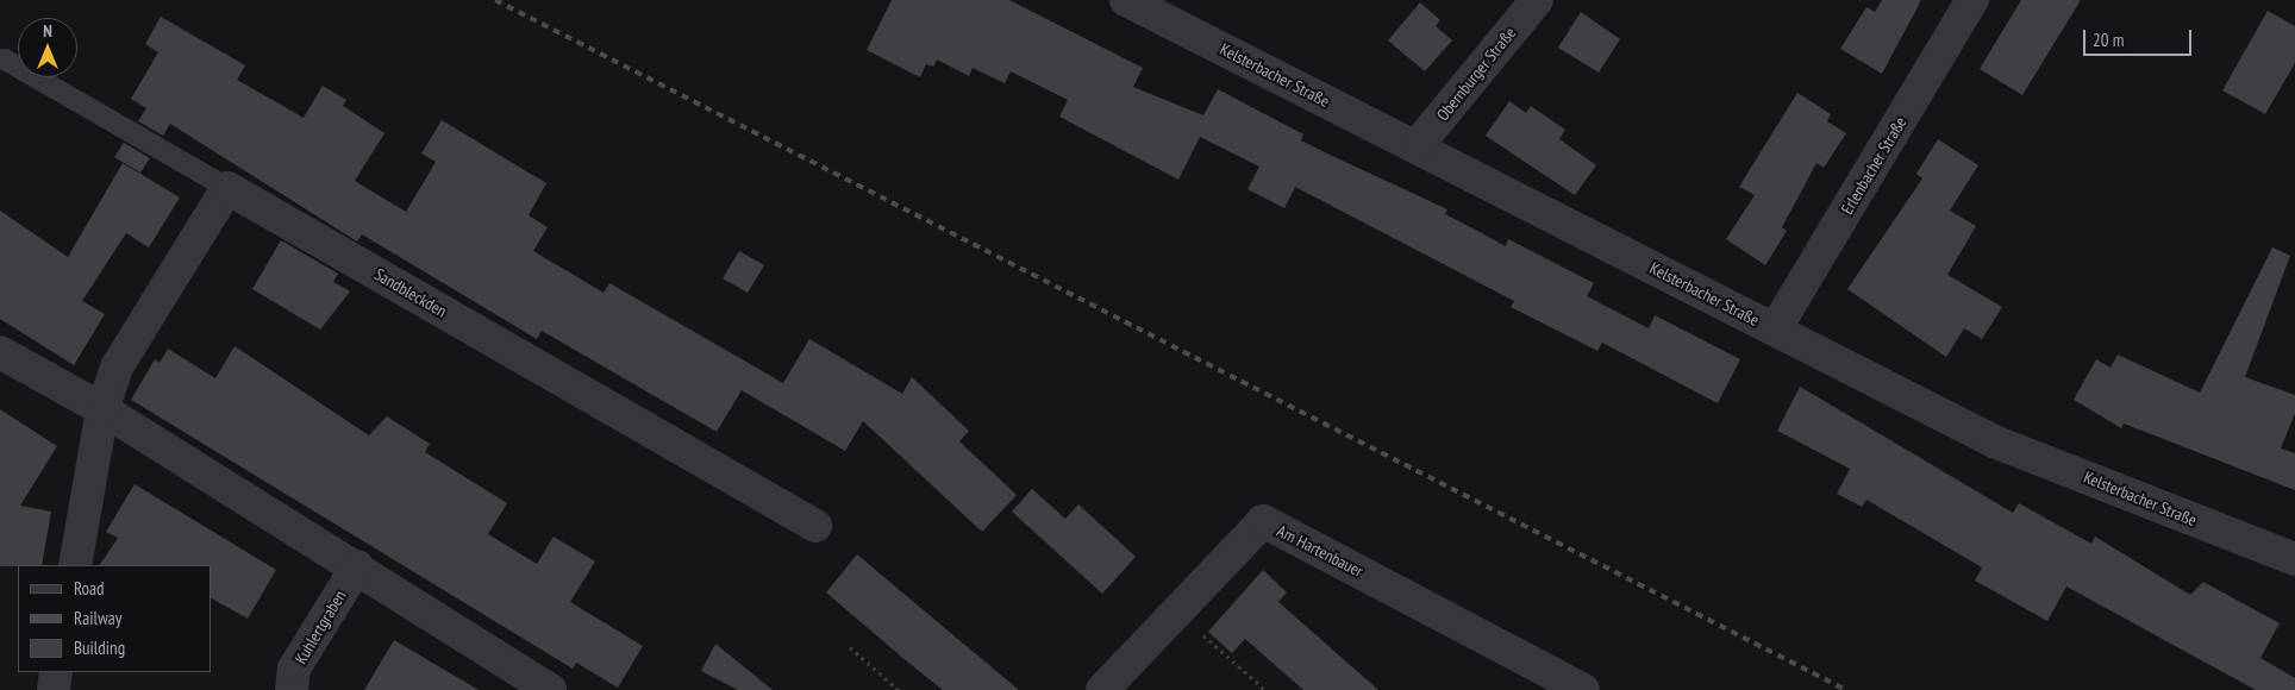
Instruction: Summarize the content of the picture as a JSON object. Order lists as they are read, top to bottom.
{
  "streets": {
    "street": [
      "Obernburger Straße",
      "Kelsterbacher Straße",
      "Erlenbacher Straße",
      "Sandbleckden",
      "Am Hartenbauer",
      "Kuhlertgraben"
    ]
  },
  "crossings": [
    ["Obernburger Straße", "Kelsterbacher Straße"],
    ["Kelsterbacher Straße", "Erlenbacher Straße"]
  ],
  "legend": ["Road", "Railway", "Building"],
  "scale_bar": "20 m",
  "north": "top"
}
